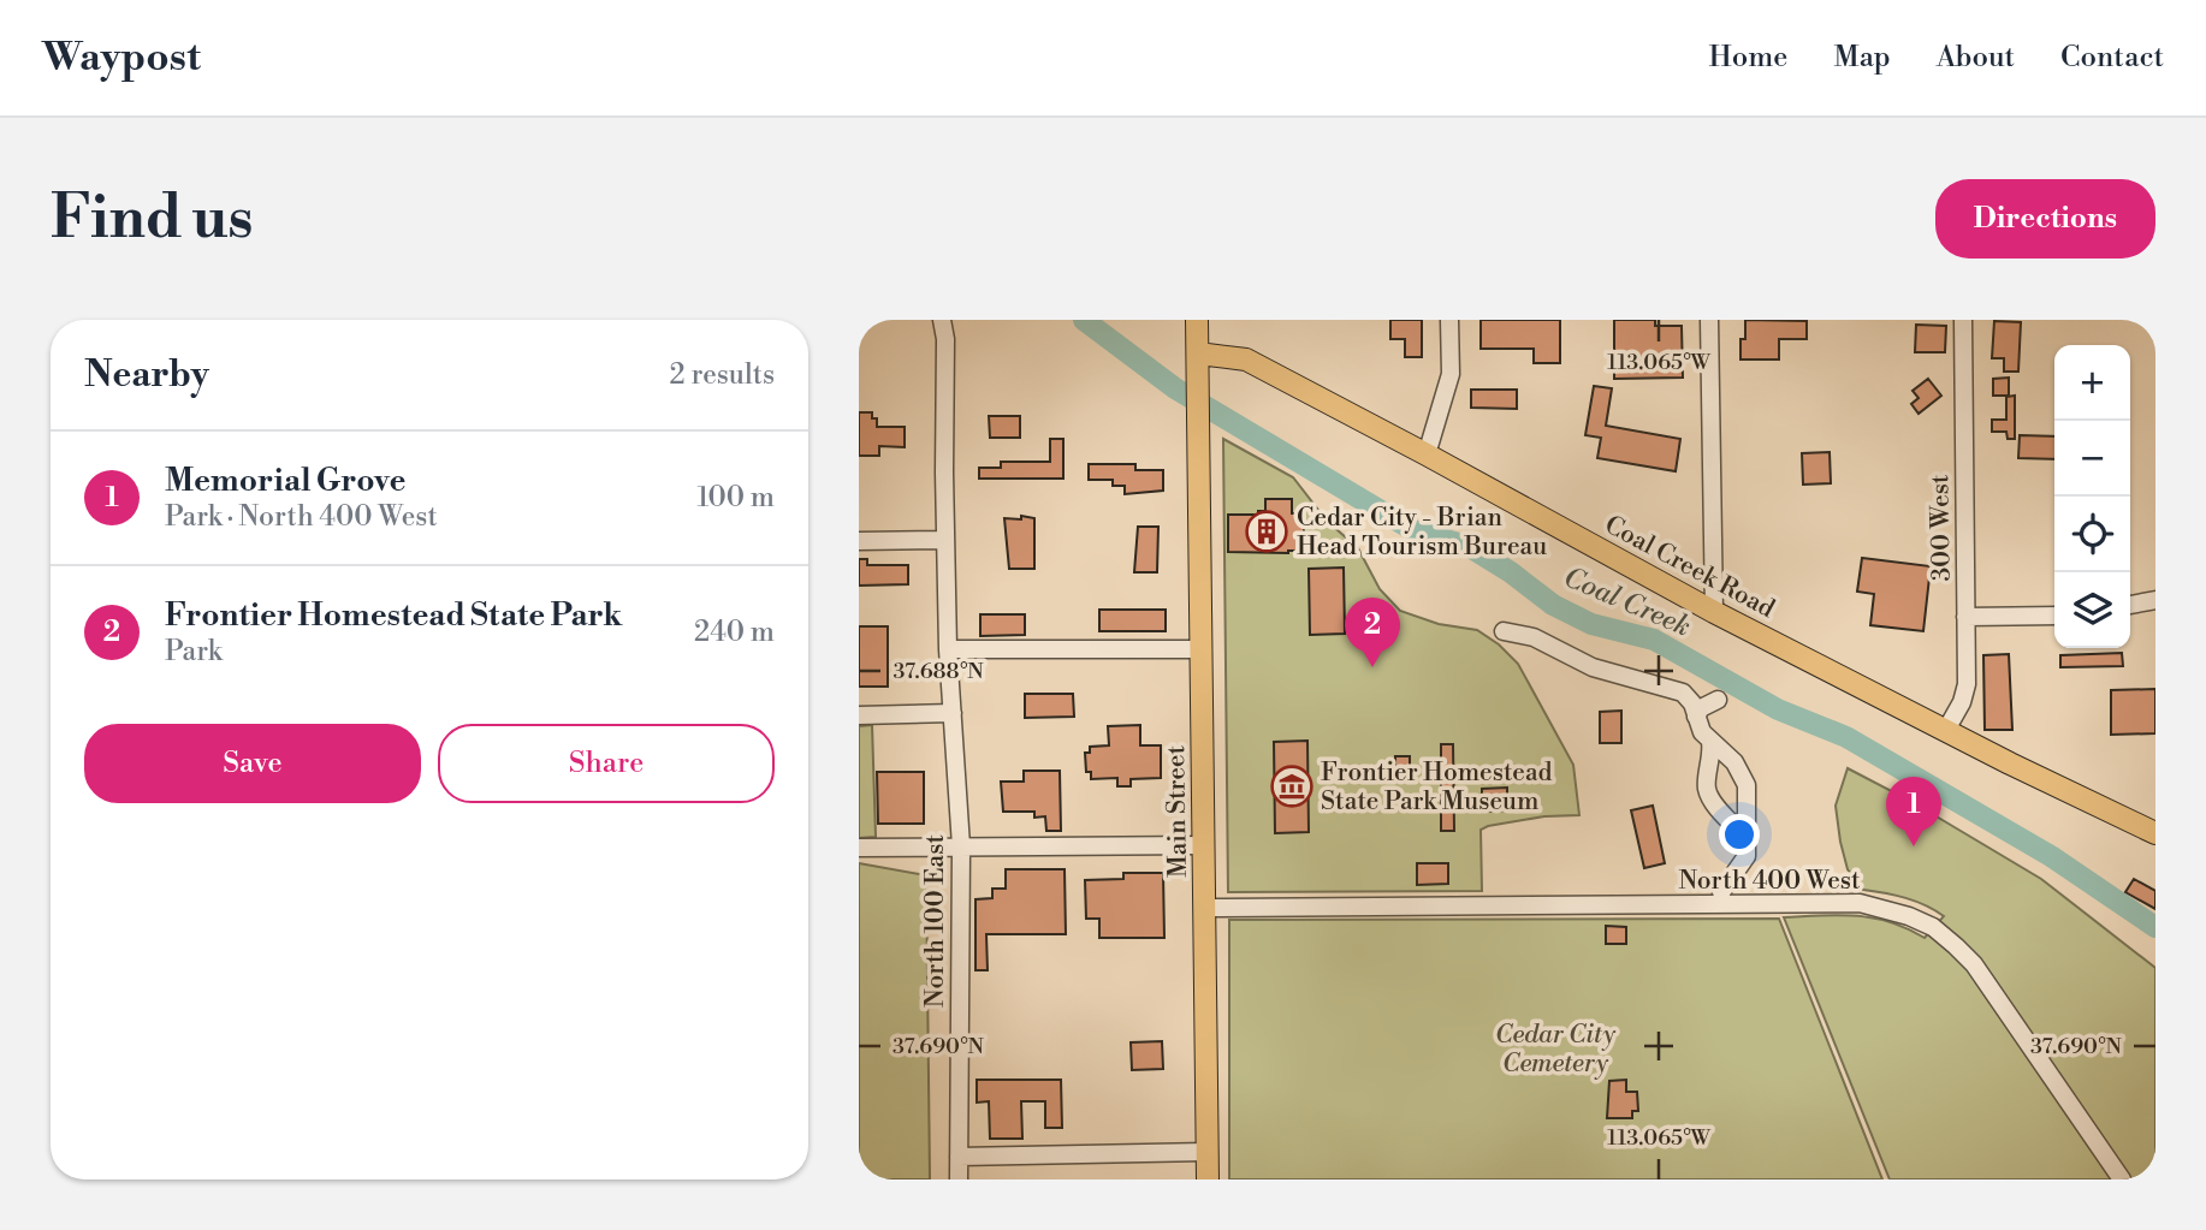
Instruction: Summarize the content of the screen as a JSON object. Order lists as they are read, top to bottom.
{
  "streets": {
    "main road": ["Coal Creek Road", "Main Street"],
    "street": ["300 West", "North 400 West", "North 100 East"]
  },
  "crossings": [
    ["300 West", "Coal Creek Road"],
    ["Coal Creek Road", "Main Street"],
    ["Main Street", "North 400 West"]
  ],
  "water": ["Coal Creek"],
  "parks": ["Cedar City Cemetery"],
  "places": {
    "building": ["Cedar City - Brian Head Tourism Bureau"],
    "museum": ["Frontier Homestead State Park Museum"]
  },
  "page": {
    "header": "Waypost",
    "nav": [
      "Home",
      "Map",
      "About",
      "Contact"
    ],
    "buttons": [
      "Directions",
      ["Save", "Share"]
    ],
    "title": "Find us",
    "heading": ["Nearby", "2 results"],
    "map_buttons": ["+", "−"],
    "list": [
      {
        "mark": "1",
        "name": "Memorial Grove",
        "note": "Park · North 400 West",
        "value": "100 m"
      },
      {
        "mark": "2",
        "name": "Frontier Homestead State Park",
        "note": "Park",
        "value": "240 m"
      }
    ],
    "pins": ["2", "1"]
  },
  "coordinates": ["113.065°W", "37.688°N", "37.690°N"]
}
